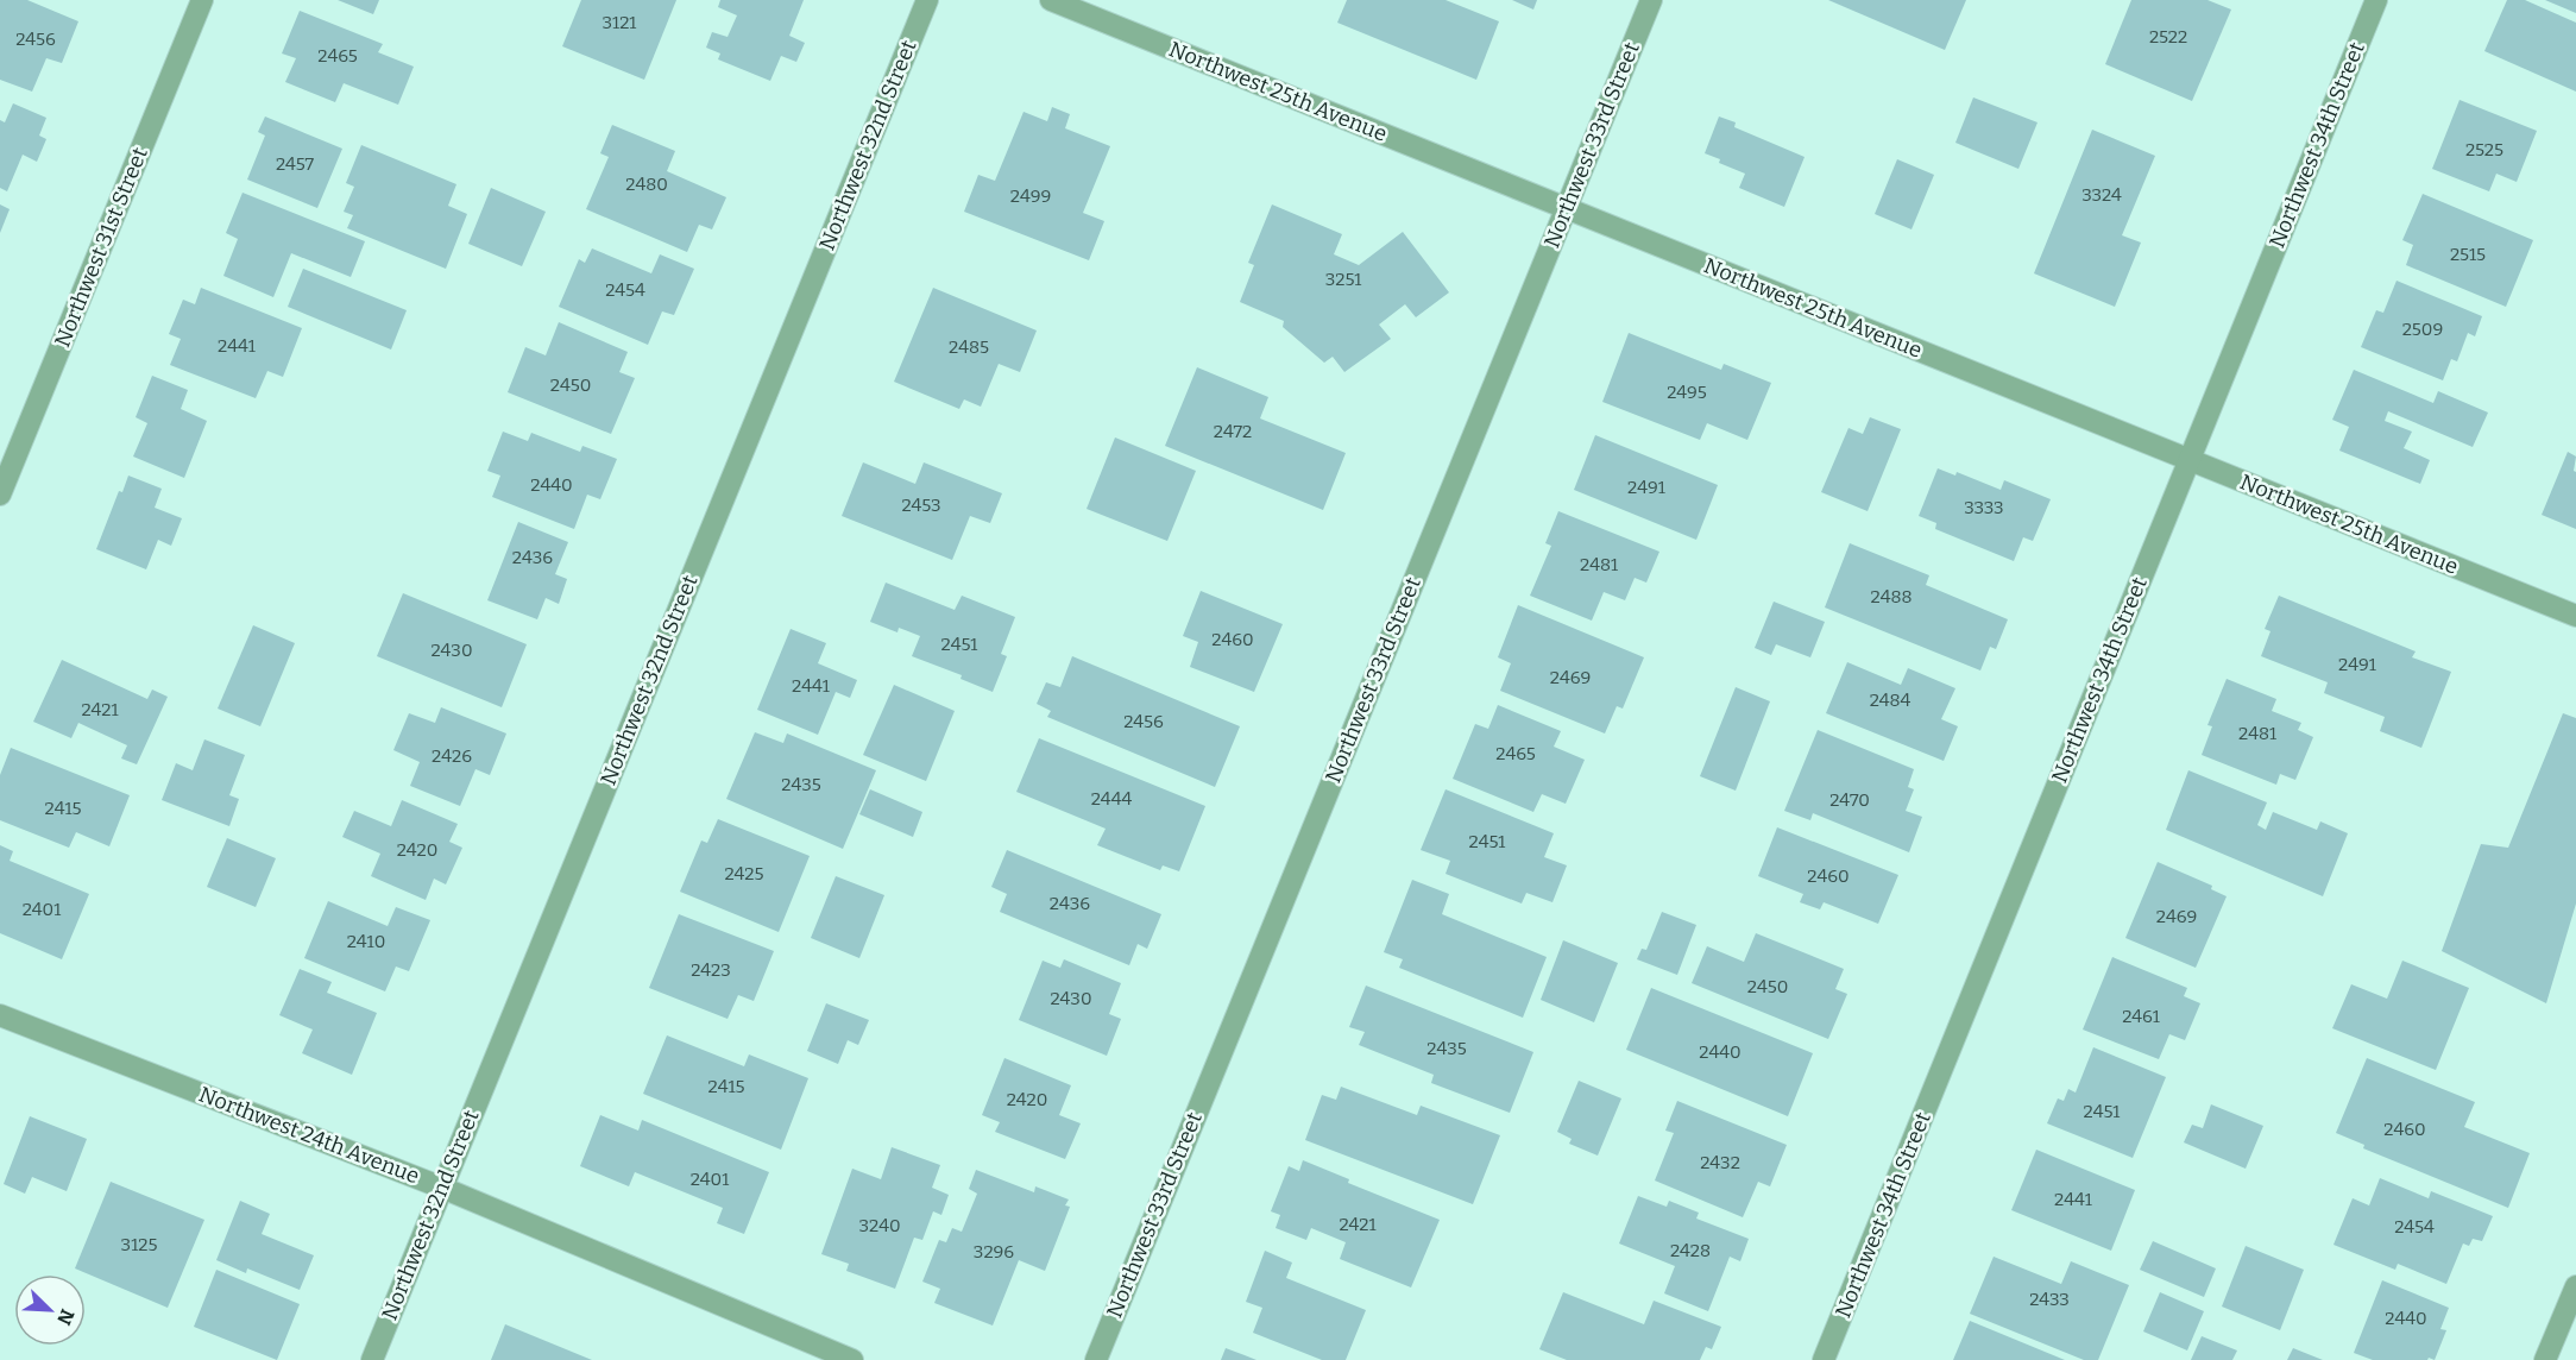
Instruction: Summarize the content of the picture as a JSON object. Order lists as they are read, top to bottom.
{
  "streets": {
    "street": [
      "Northwest 25th Avenue",
      "Northwest 32nd Street",
      "Northwest 33rd Street",
      "Northwest 34th Street",
      "Northwest 31st Street",
      "Northwest 24th Avenue"
    ]
  },
  "crossings": [
    ["Northwest 25th Avenue", "Northwest 33rd Street"],
    ["Northwest 25th Avenue", "Northwest 34th Street"],
    ["Northwest 32nd Street", "Northwest 24th Avenue"]
  ],
  "house_numbers": [
    "3121",
    "2522",
    "2456",
    "2465",
    "2525",
    "2457",
    "2480",
    "3324",
    "2499",
    "2515",
    "3251",
    "2454",
    "2509",
    "2441",
    "2485",
    "2450",
    "2495",
    "2472",
    "2440",
    "2491",
    "2453",
    "3333",
    "2436",
    "2481",
    "2488",
    "2460",
    "2451",
    "2430",
    "2491",
    "2469",
    "2441",
    "2484",
    "2421",
    "2456",
    "2481",
    "2465",
    "2426",
    "2435",
    "2444",
    "2470",
    "2415",
    "2451",
    "2420",
    "2425",
    "2460",
    "2436",
    "2401",
    "2469",
    "2410",
    "2423",
    "2450",
    "2430",
    "2461",
    "2435",
    "2440",
    "2415",
    "2420",
    "2451",
    "2460",
    "2432",
    "2401",
    "2441",
    "2421",
    "3240",
    "2454",
    "3125",
    "2428",
    "3296",
    "2433",
    "2440"
  ],
  "north": "bottom right"
}
